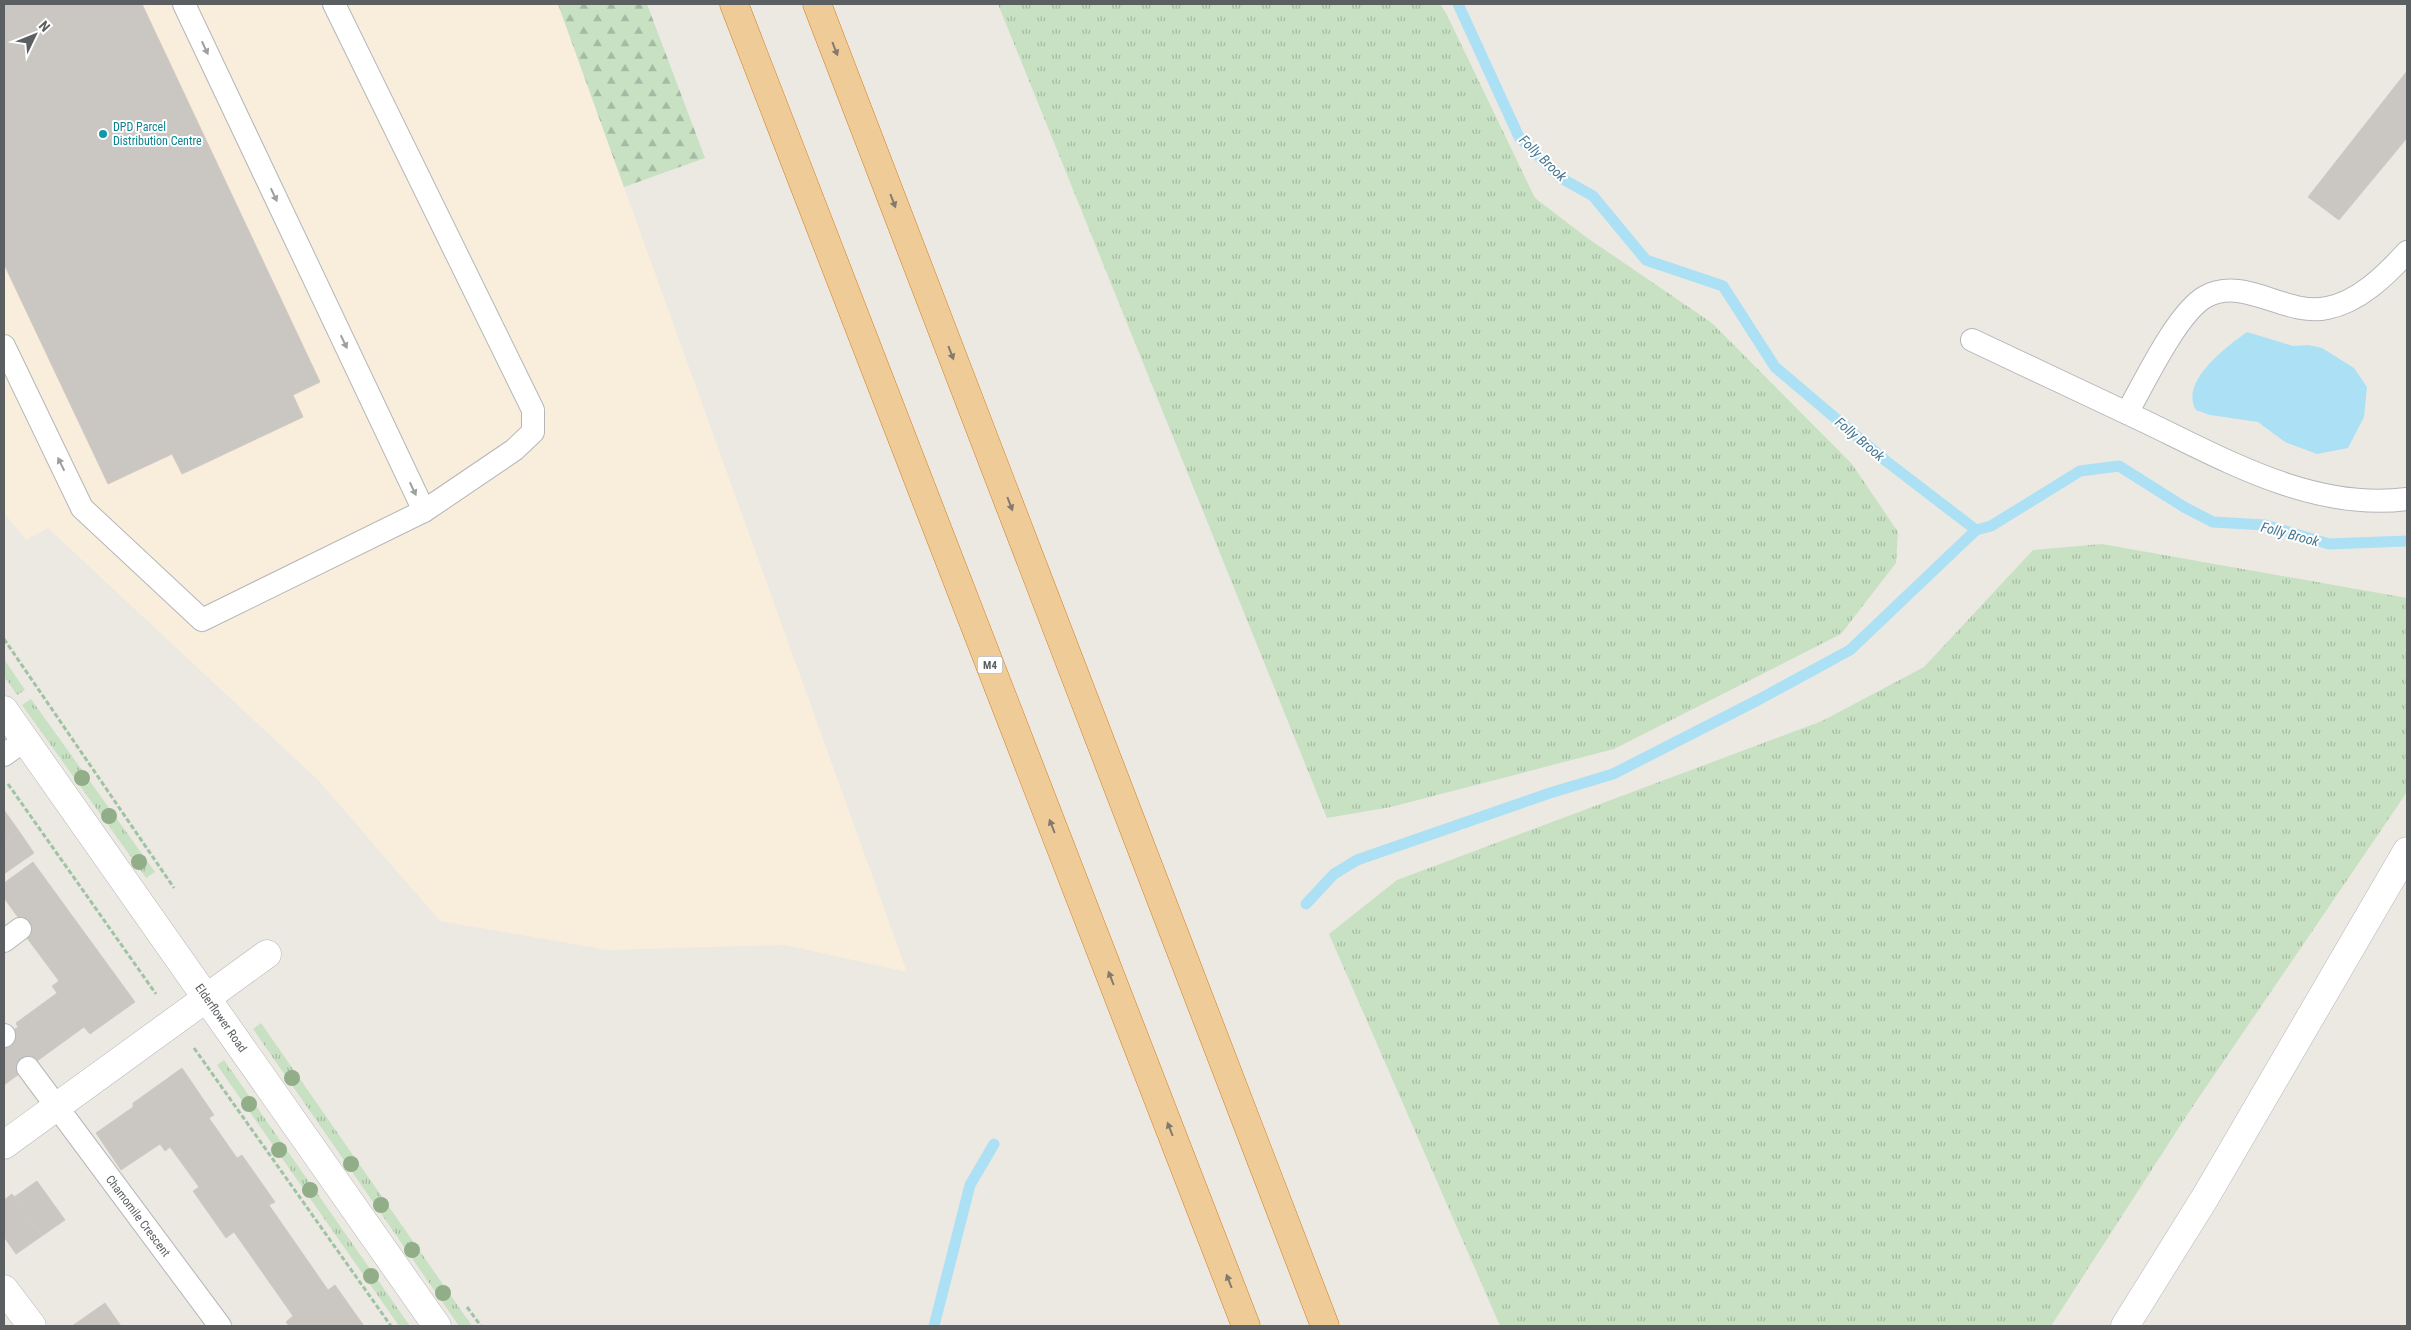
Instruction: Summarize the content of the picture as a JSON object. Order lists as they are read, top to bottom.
{
  "streets": {
    "highway": ["M4"],
    "street": ["Elderflower Road"],
    "lane": ["Chamomile Crescent"]
  },
  "water": ["Folly Brook"],
  "places": ["DPD Parcel Distribution Centre"],
  "north": "top right"
}
